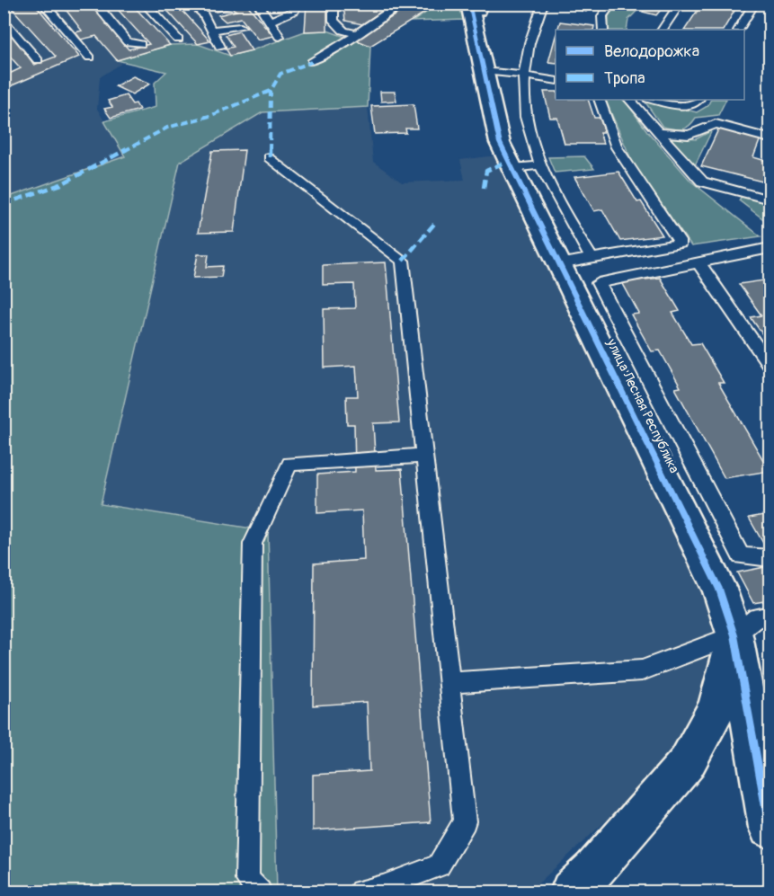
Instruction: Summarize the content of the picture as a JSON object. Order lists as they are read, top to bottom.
{
  "streets": {
    "street": ["улица Лесная Республика"]
  },
  "legend": ["Велодорожка", "Тропа"]
}
